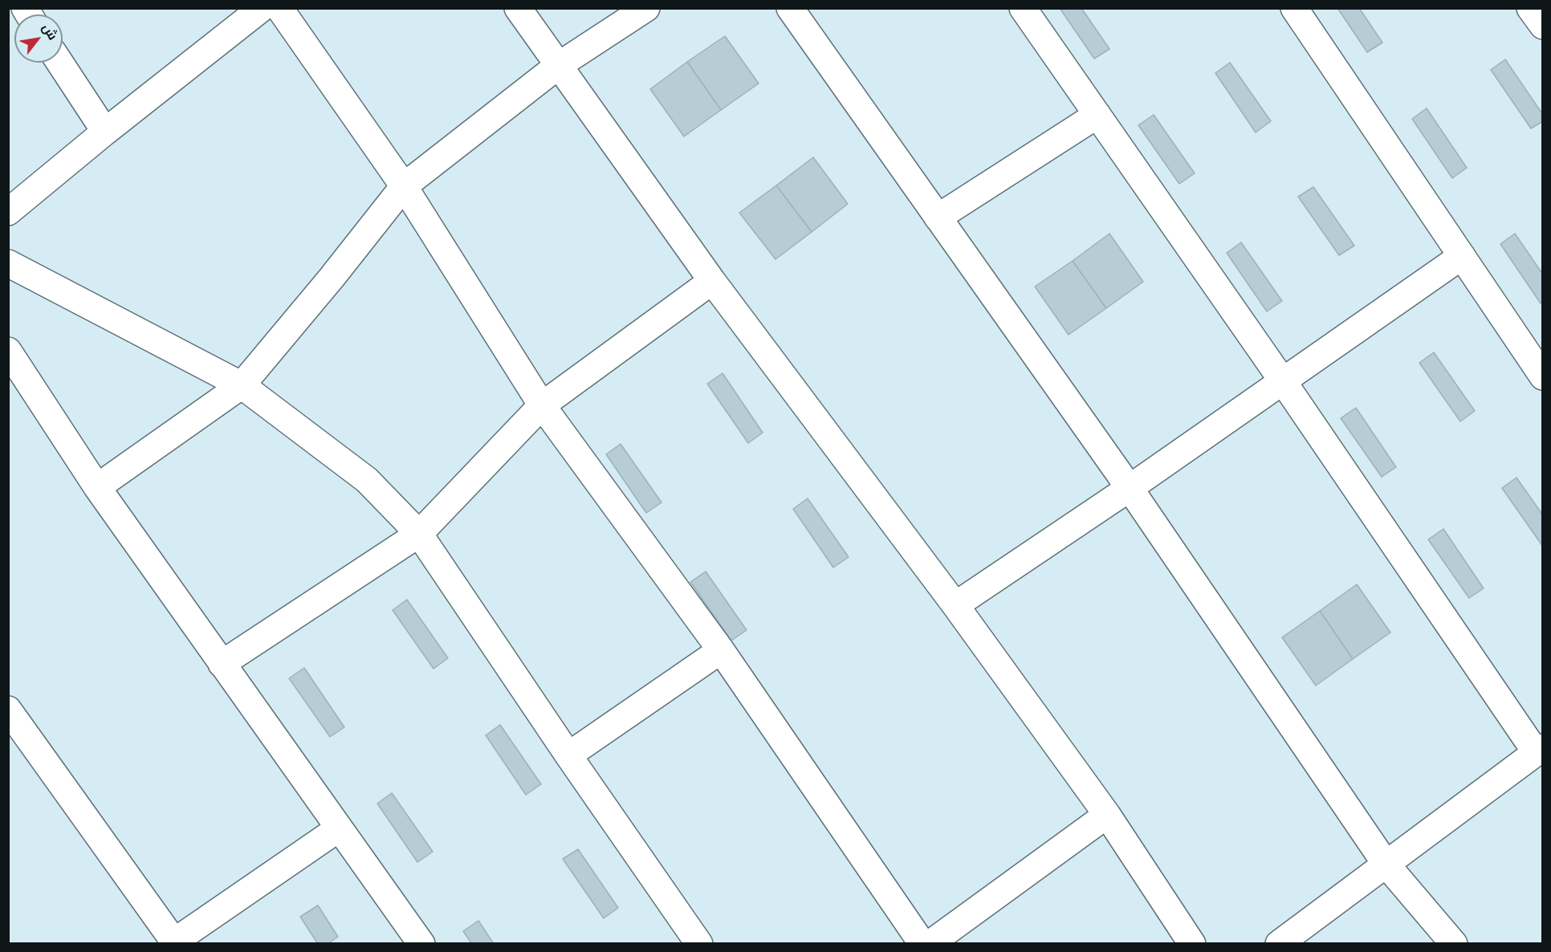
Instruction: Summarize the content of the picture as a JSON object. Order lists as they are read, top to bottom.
{
  "north": "top right"
}
